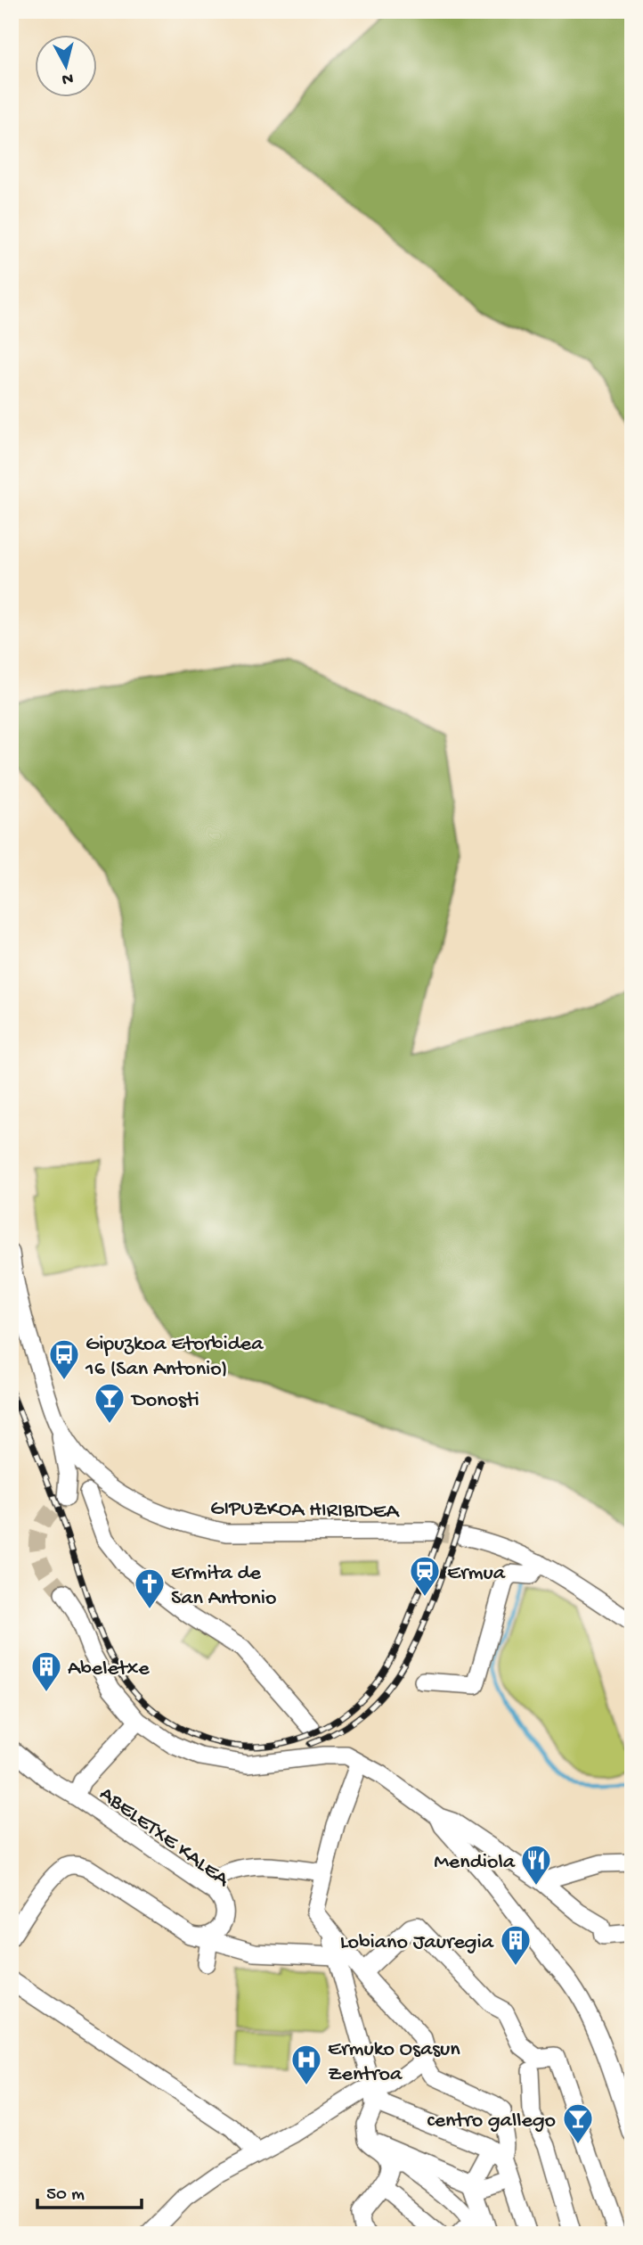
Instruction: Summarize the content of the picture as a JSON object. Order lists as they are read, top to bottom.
{
  "streets": {
    "street": ["GIPUZKOA HIRIBIDEA", "ABELETXE KALEA"]
  },
  "places": {
    "bus stop": ["Gipuzkoa Etorbidea 16 (San Antonio)"],
    "bar": ["Donosti", "centro gallego"],
    "station": ["Ermua"],
    "church": ["Ermita de San Antonio"],
    "building": ["Abeletxe", "Lobiano Jauregia"],
    "restaurant": ["Mendiola"],
    "hospital": ["Ermuko Osasun Zentroa"]
  },
  "scale_bar": "50 m",
  "north": "bottom"
}
